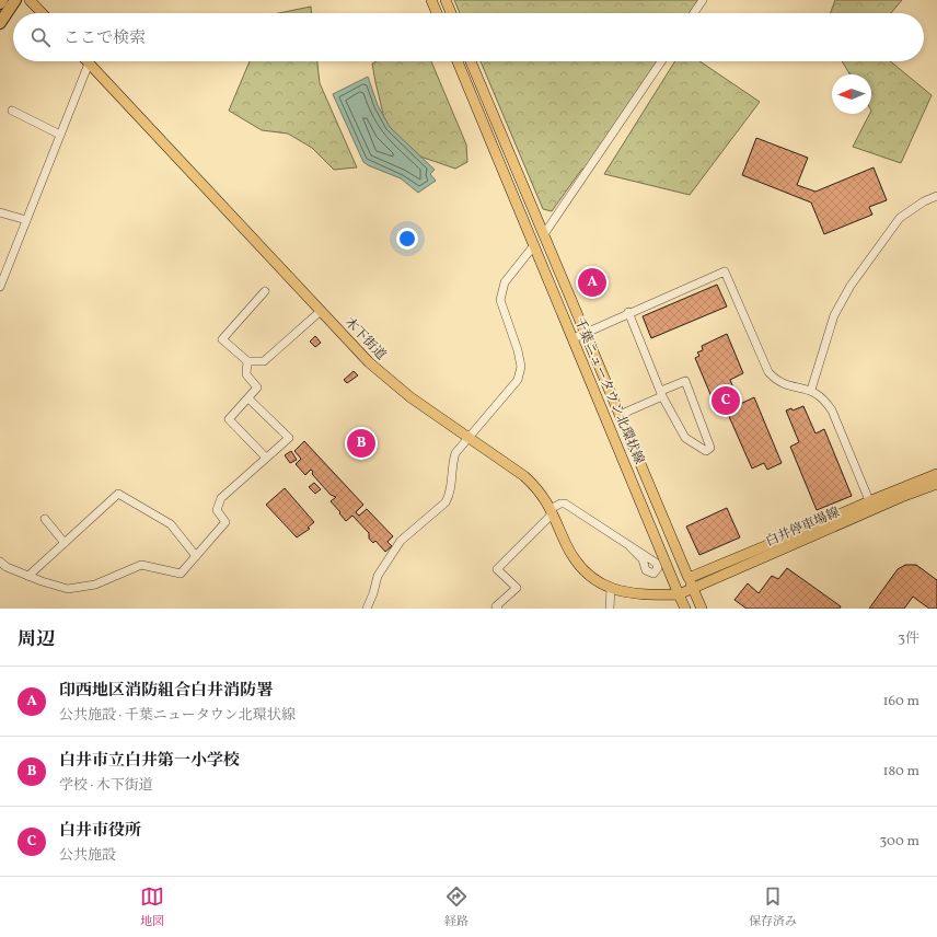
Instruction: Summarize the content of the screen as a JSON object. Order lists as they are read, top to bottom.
{
  "streets": {
    "main road": ["木下街道", "千葉ニュータウン北環状線", "白井停車場線"]
  },
  "crossings": [
    ["木下街道", "千葉ニュータウン北環状線"],
    ["木下街道", "白井停車場線"],
    ["千葉ニュータウン北環状線", "白井停車場線"]
  ],
  "north": "left",
  "page": {
    "search": "ここで検索",
    "pins": ["A", "C", "B"],
    "heading": ["周辺", "3件"],
    "list": [
      {
        "mark": "A",
        "name": "印西地区消防組合白井消防署",
        "note": "公共施設 · 千葉ニュータウン北環状線",
        "value": "160 m"
      },
      {
        "mark": "B",
        "name": "白井市立白井第一小学校",
        "note": "学校 · 木下街道",
        "value": "180 m"
      },
      {
        "mark": "C",
        "name": "白井市役所",
        "note": "公共施設",
        "value": "300 m"
      }
    ],
    "nav": ["地図", "経路", "保存済み"]
  }
}
